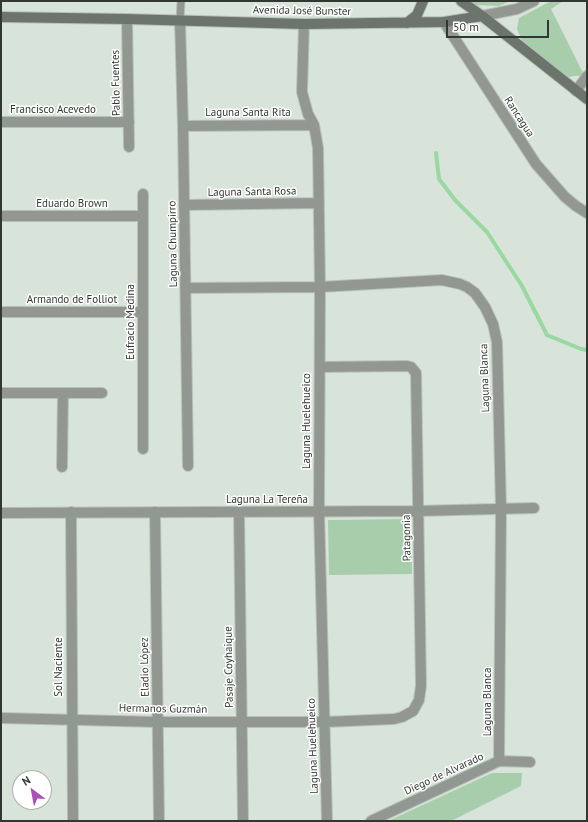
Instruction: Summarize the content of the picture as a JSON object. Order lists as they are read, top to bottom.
{
  "streets": {
    "main road": ["Avenida José Bunster"],
    "street": [
      "Pablo Fuentes",
      "Francisco Acevedo",
      "Laguna Santa Rita",
      "Rancagua",
      "Laguna Santa Rosa",
      "Eduardo Brown",
      "Laguna Chumpirro",
      "Armando de Folliot",
      "Eufracio Medina",
      "Laguna Blanca",
      "Laguna Huelehueico",
      "Laguna La Tereña",
      "Patagonia",
      "Sol Naciente",
      "Eladio López",
      "Pasaje Coyhaique",
      "Hermanos Guzmán",
      "Diego de Alvarado"
    ]
  },
  "crossings": [
    ["Avenida José Bunster", "Pablo Fuentes"],
    ["Avenida José Bunster", "Rancagua"],
    ["Avenida José Bunster", "Laguna Chumpirro"],
    ["Avenida José Bunster", "Laguna Huelehueico"],
    ["Pablo Fuentes", "Francisco Acevedo"],
    ["Laguna Santa Rita", "Laguna Chumpirro"],
    ["Laguna Santa Rita", "Laguna Huelehueico"],
    ["Laguna Santa Rosa", "Laguna Chumpirro"],
    ["Laguna Santa Rosa", "Laguna Huelehueico"],
    ["Eduardo Brown", "Eufracio Medina"],
    ["Laguna Chumpirro", "Laguna Blanca"],
    ["Armando de Folliot", "Eufracio Medina"],
    ["Laguna Blanca", "Laguna Huelehueico"],
    ["Laguna Blanca", "Laguna La Tereña"],
    ["Laguna Blanca", "Diego de Alvarado"],
    ["Laguna Huelehueico", "Laguna La Tereña"],
    ["Laguna Huelehueico", "Patagonia"],
    ["Laguna Huelehueico", "Hermanos Guzmán"],
    ["Laguna La Tereña", "Patagonia"],
    ["Laguna La Tereña", "Sol Naciente"],
    ["Laguna La Tereña", "Eladio López"],
    ["Laguna La Tereña", "Pasaje Coyhaique"],
    ["Patagonia", "Hermanos Guzmán"],
    ["Sol Naciente", "Hermanos Guzmán"],
    ["Eladio López", "Hermanos Guzmán"],
    ["Pasaje Coyhaique", "Hermanos Guzmán"]
  ],
  "scale_bar": "50 m",
  "north": "top left"
}
